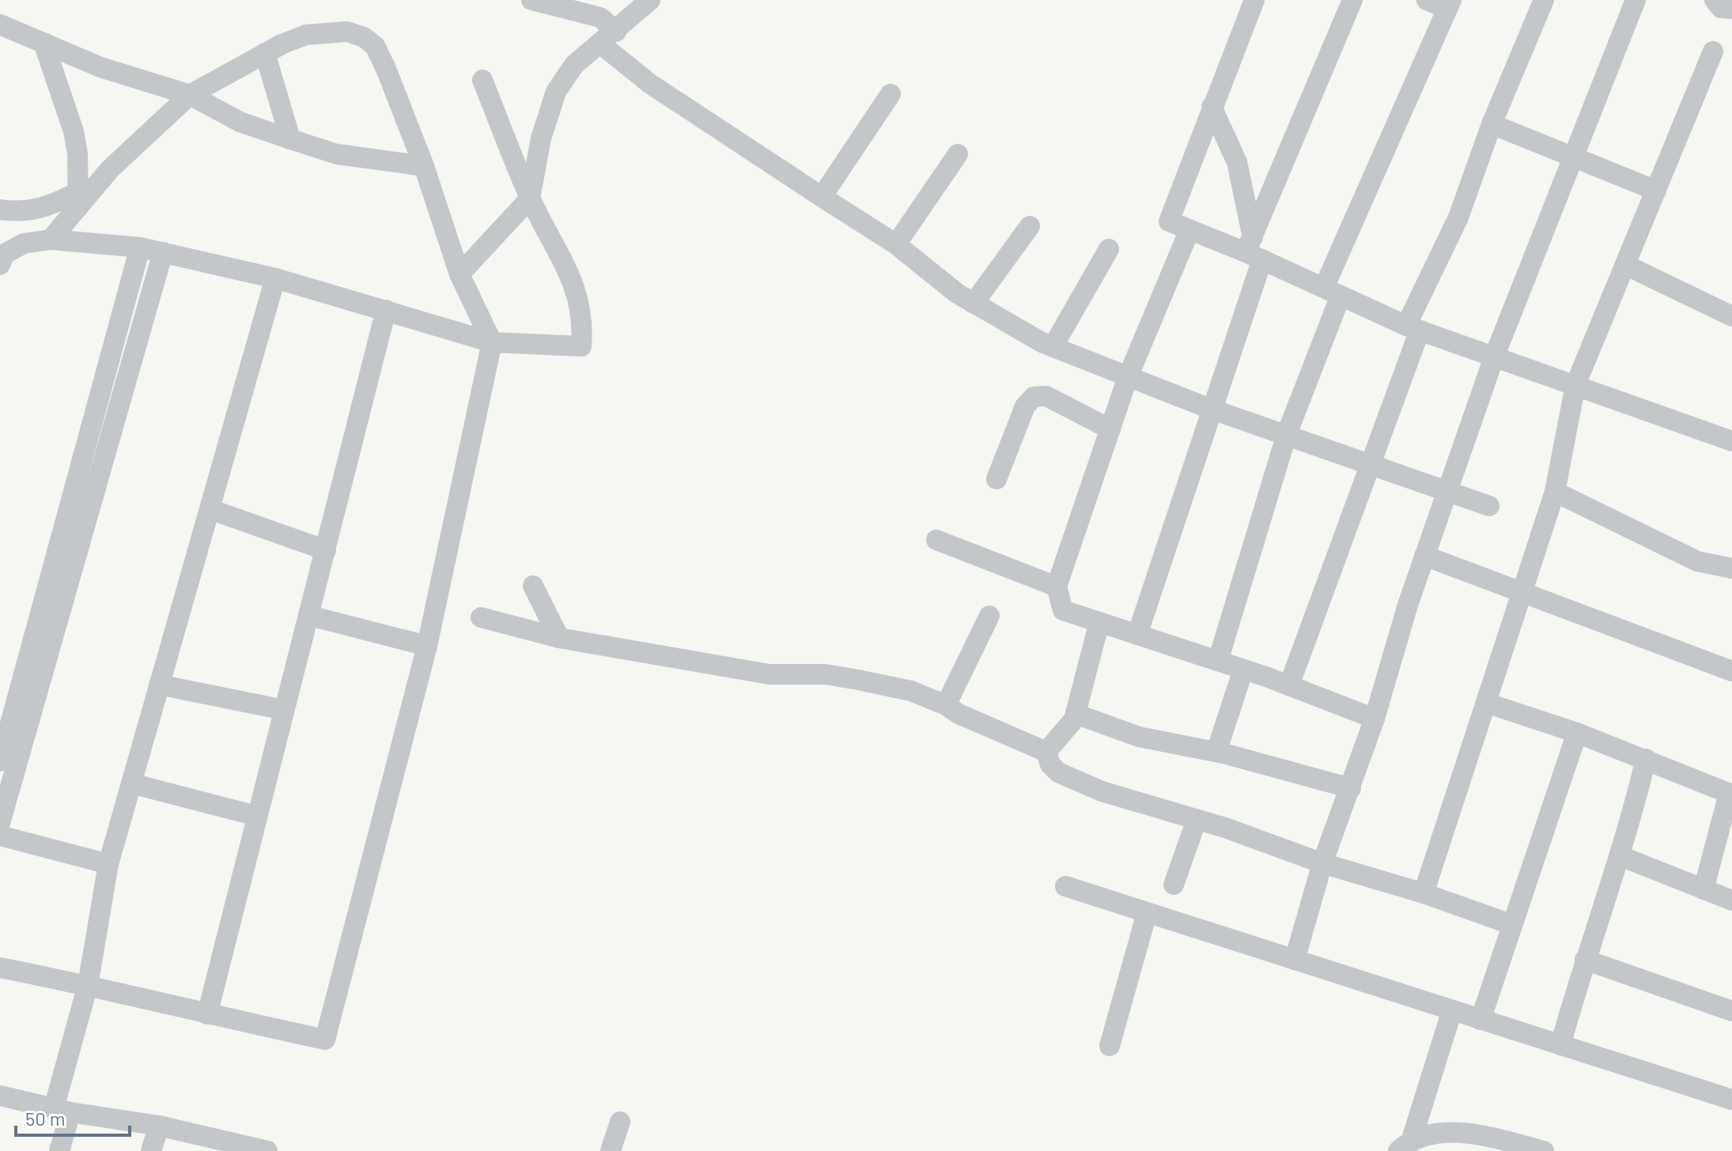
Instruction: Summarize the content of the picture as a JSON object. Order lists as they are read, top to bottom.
{
  "scale_bar": "50 m"
}
